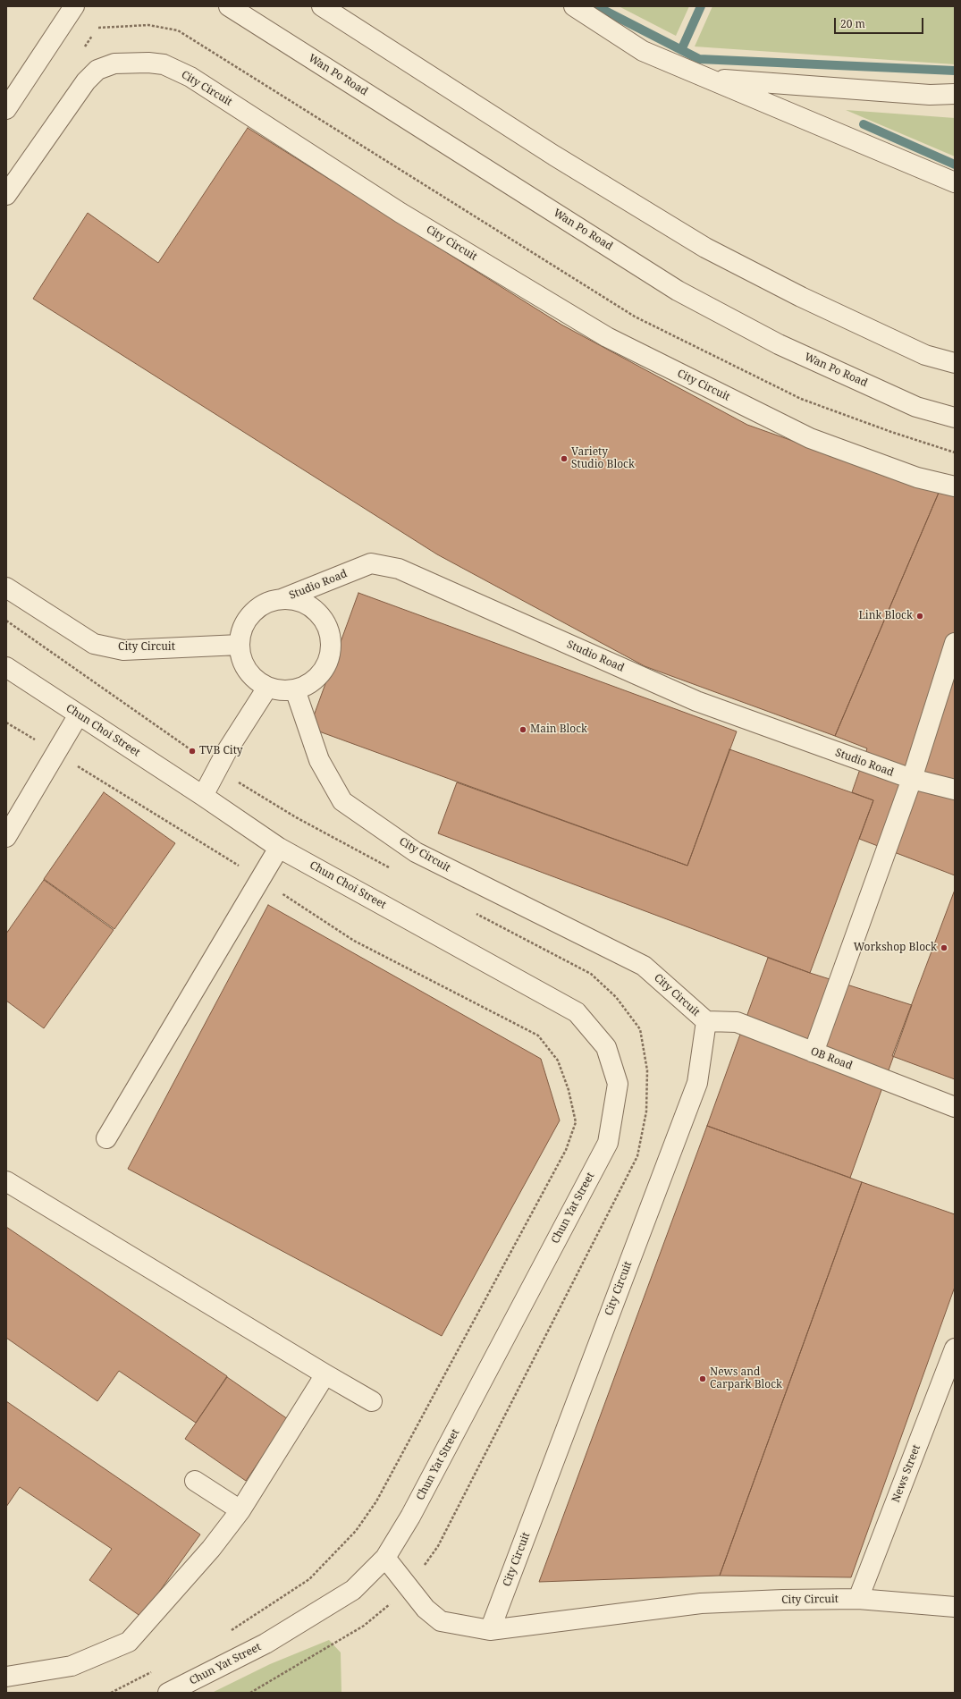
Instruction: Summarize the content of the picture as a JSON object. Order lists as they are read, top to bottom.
{
  "streets": {
    "street": [
      "Wan Po Road",
      "City Circuit",
      "Studio Road",
      "Chun Choi Street",
      "OB Road",
      "Chun Yat Street",
      "News Street"
    ]
  },
  "crossings": [
    ["City Circuit", "Studio Road"],
    ["City Circuit", "OB Road"],
    ["City Circuit", "News Street"],
    ["Chun Choi Street", "Chun Yat Street"]
  ],
  "places": [
    "Variety Studio Block",
    "Link Block",
    "Main Block",
    "TVB City",
    "Workshop Block",
    "News and Carpark Block"
  ],
  "scale_bar": "20 m"
}
